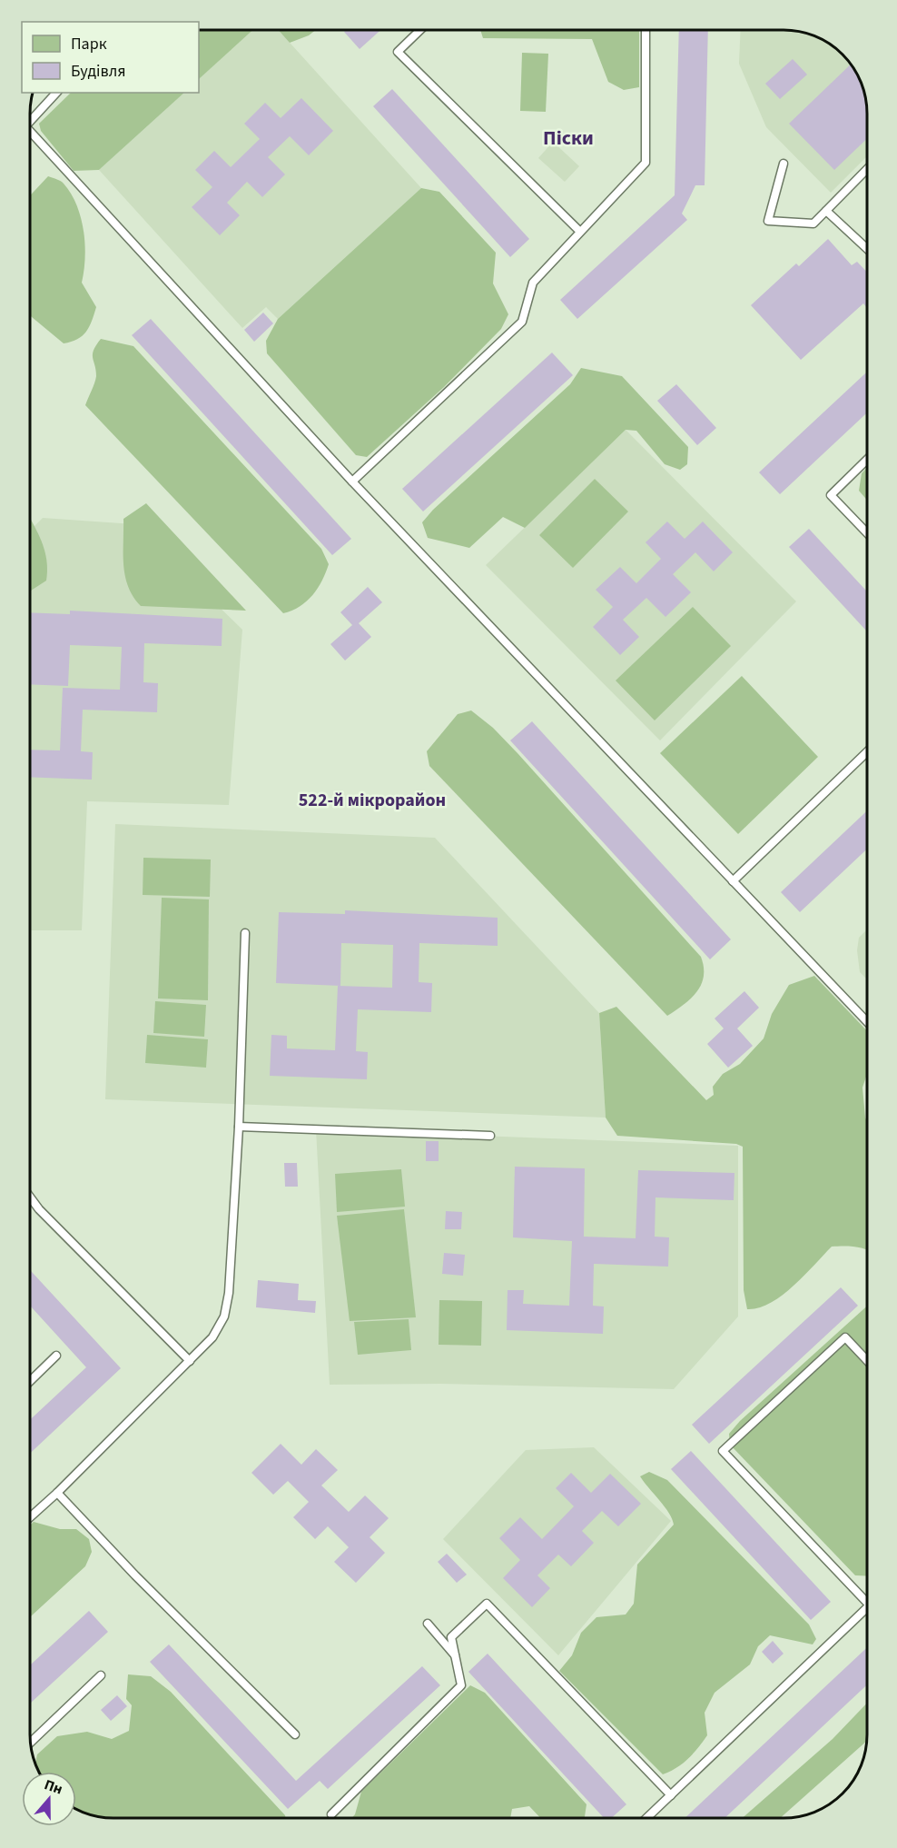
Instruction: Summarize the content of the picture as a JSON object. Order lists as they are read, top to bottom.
{
  "districts": ["Піски", "522-й мікрорайон"],
  "legend": ["Парк", "Будівля"],
  "north": "top"
}
